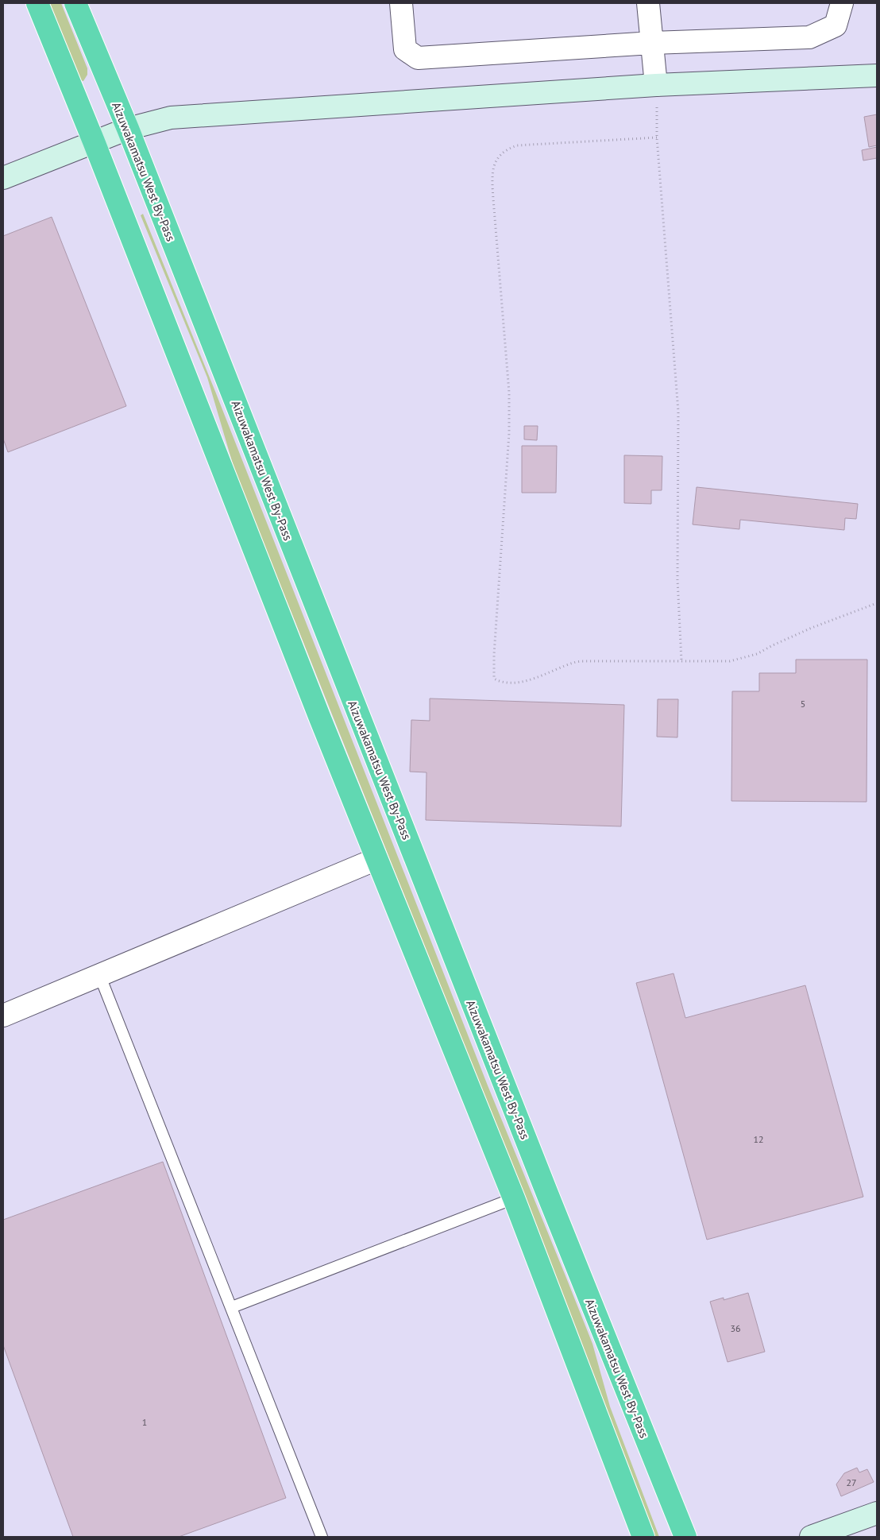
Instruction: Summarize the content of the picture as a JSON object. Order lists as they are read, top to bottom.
{
  "streets": {
    "highway": ["Aizuwakamatsu West By-Pass"]
  },
  "house_numbers": [
    "5",
    "12",
    "36",
    "1",
    "27"
  ]
}
